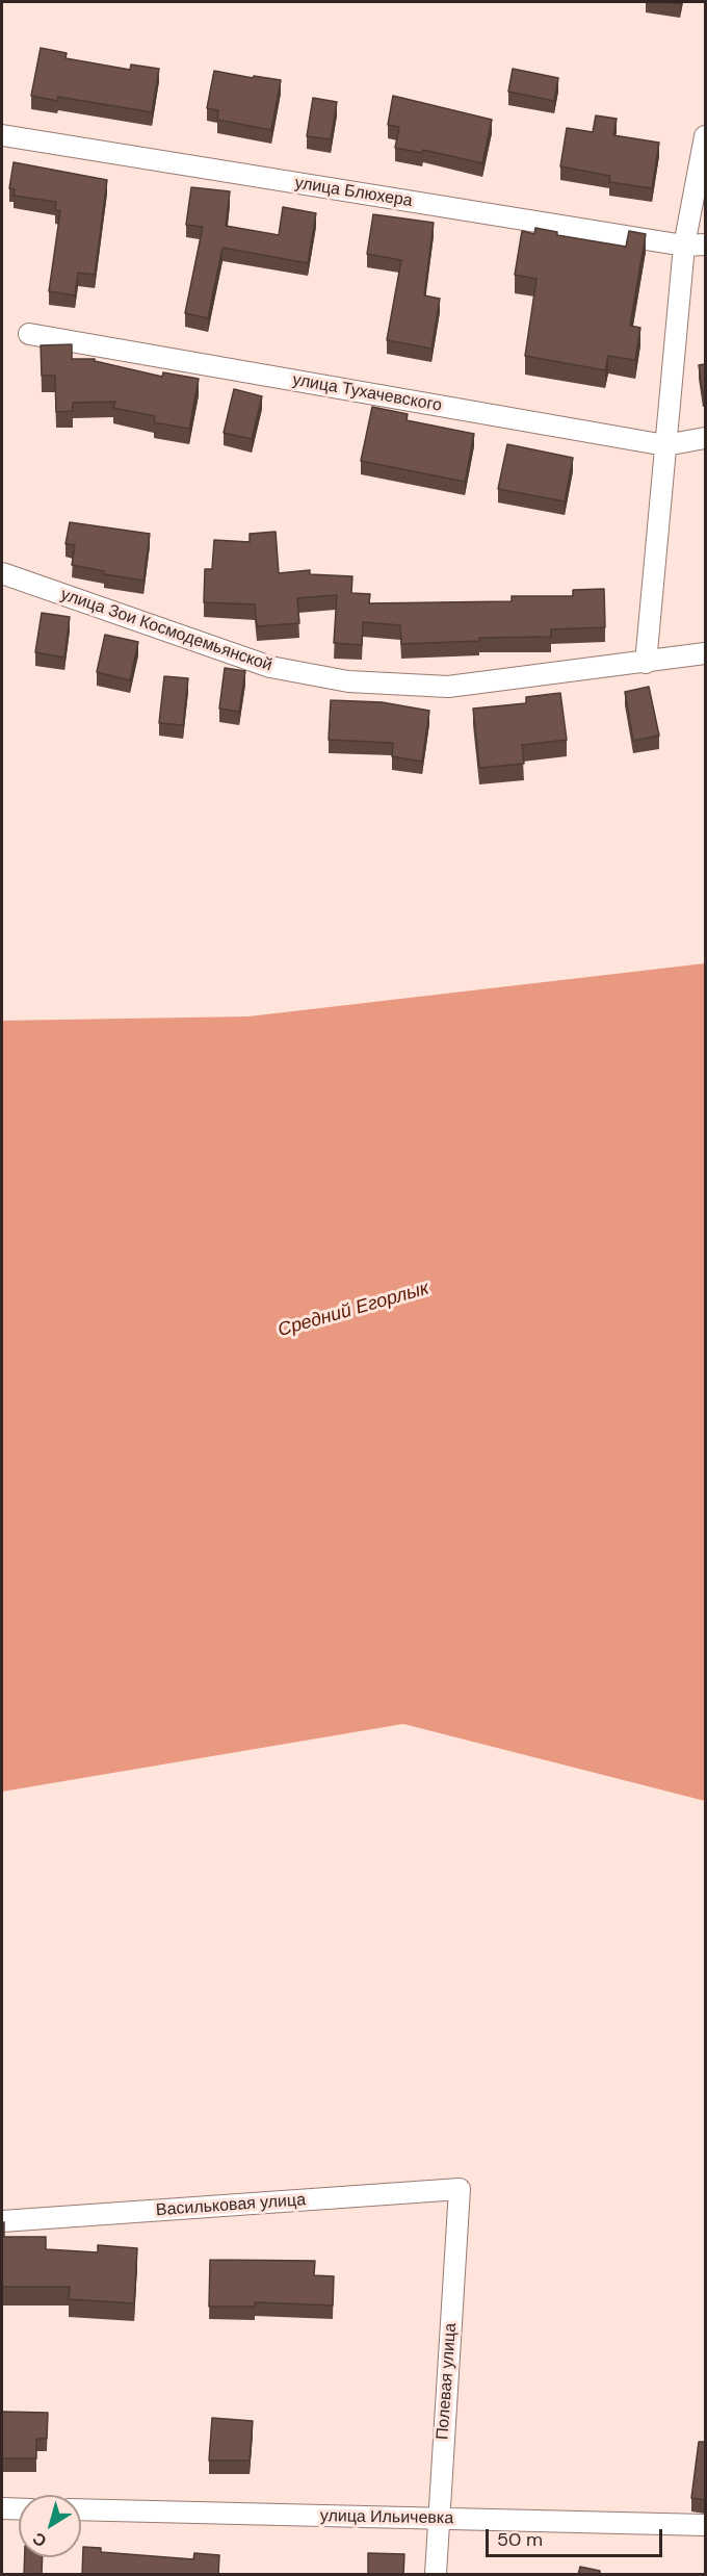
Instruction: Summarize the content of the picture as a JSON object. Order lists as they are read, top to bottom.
{
  "streets": {
    "street": [
      "улица Блюхера",
      "улица Тухачевского",
      "улица Зои Космодемьянской",
      "Васильковая улица",
      "Полевая улица",
      "улица Ильичевка"
    ]
  },
  "crossings": [
    ["Васильковая улица", "Полевая улица"],
    ["Полевая улица", "улица Ильичевка"]
  ],
  "water": ["Средний Егорлык"],
  "scale_bar": "50 m",
  "north": "bottom left"
}
